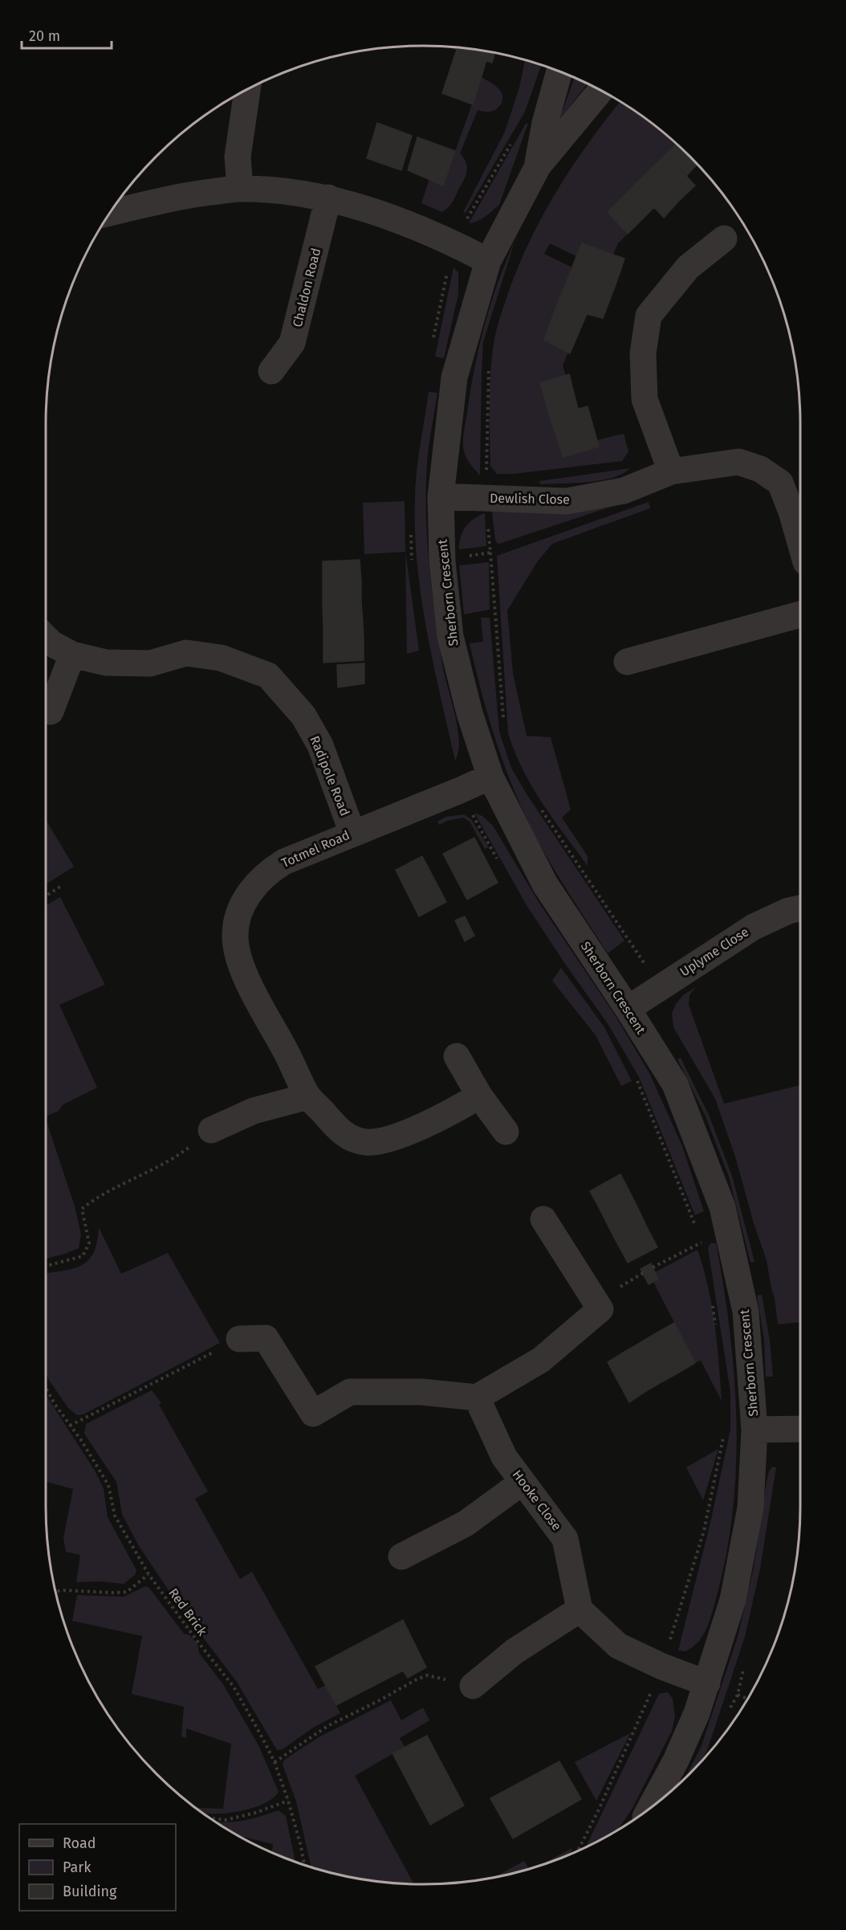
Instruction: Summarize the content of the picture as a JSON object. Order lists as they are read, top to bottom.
{
  "streets": {
    "street": [
      "Chaldon Road",
      "Dewlish Close",
      "Sherborn Crescent",
      "Radipole Road",
      "Totmel Road",
      "Uplyme Close",
      "Hooke Close"
    ],
    "path": ["Red Brick"]
  },
  "crossings": [
    ["Dewlish Close", "Sherborn Crescent"],
    ["Sherborn Crescent", "Totmel Road"],
    ["Sherborn Crescent", "Uplyme Close"],
    ["Radipole Road", "Totmel Road"]
  ],
  "legend": ["Road", "Park", "Building"],
  "scale_bar": "20 m"
}
